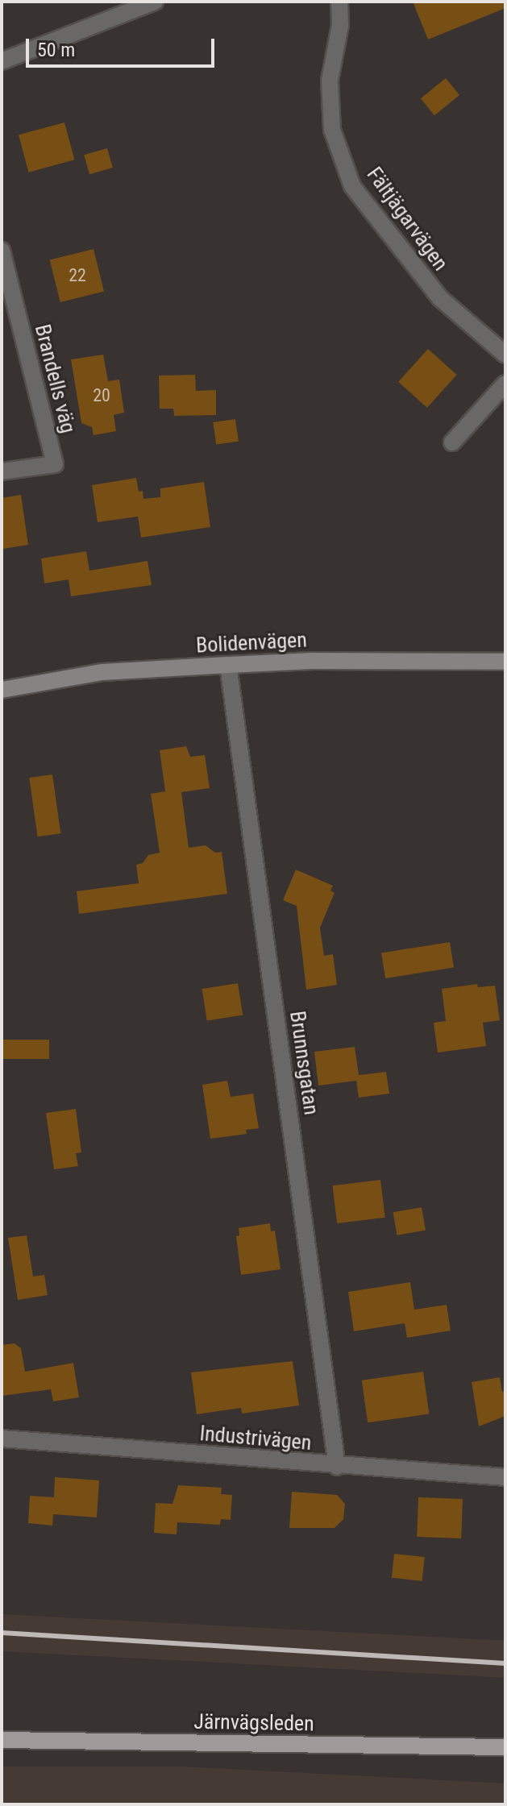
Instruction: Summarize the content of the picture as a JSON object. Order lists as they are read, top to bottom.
{
  "streets": {
    "main road": ["Bolidenvägen", "Järnvägsleden"],
    "street": [
      "Fältjägarvägen",
      "Brandells väg",
      "Brunnsgatan",
      "Industrivägen"
    ]
  },
  "crossings": [
    ["Bolidenvägen", "Brunnsgatan"],
    ["Brunnsgatan", "Industrivägen"]
  ],
  "house_numbers": ["22", "20"],
  "scale_bar": "50 m"
}
